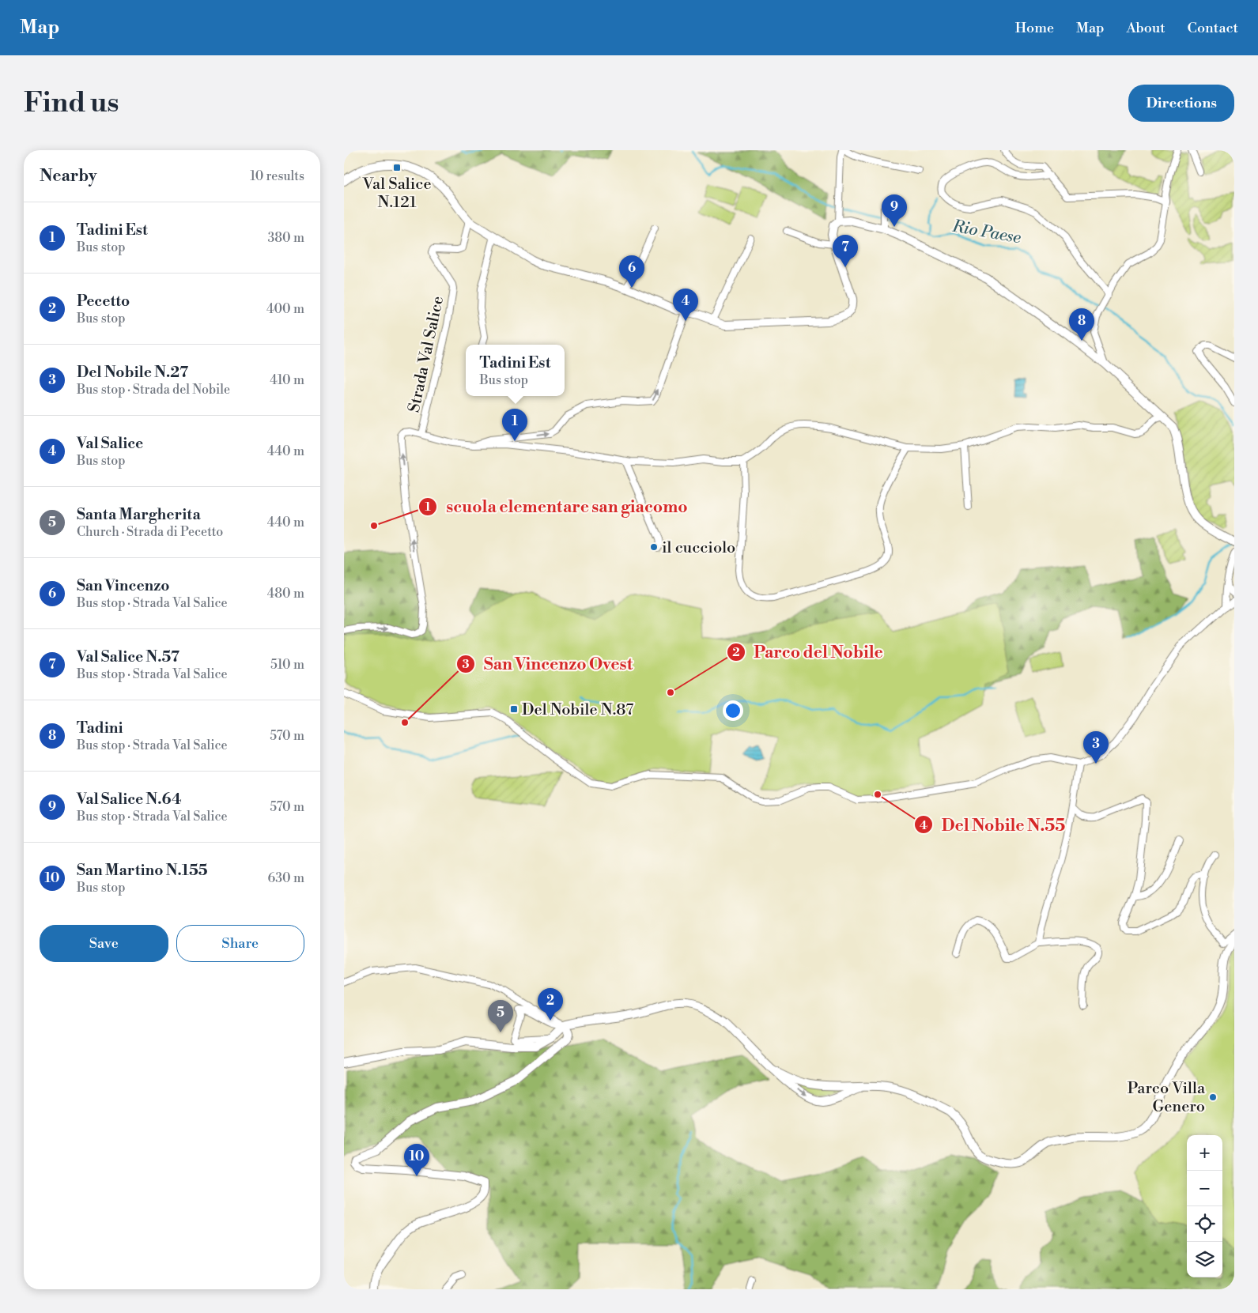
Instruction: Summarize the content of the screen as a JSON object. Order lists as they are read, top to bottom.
{
  "streets": {
    "street": ["Strada Val Salice"]
  },
  "water": ["Rio Paese"],
  "places": {
    "transit": ["Val Salice N.121", "Del Nobile N.87"],
    "other": [
      "scuola elementare san giacomo",
      "il cucciolo",
      "Parco del Nobile",
      "San Vincenzo Ovest",
      "Del Nobile N.55",
      "Parco Villa Genero"
    ]
  },
  "page": {
    "header": "Map",
    "nav": [
      "Home",
      "Map",
      "About",
      "Contact"
    ],
    "buttons": [
      "Directions",
      ["Save", "Share"]
    ],
    "title": "Find us",
    "heading": ["Nearby", "10 results"],
    "pins": [
      "9",
      "7",
      "6",
      "4",
      "8",
      "1",
      "3",
      "2",
      "5",
      "10"
    ],
    "list": [
      {
        "mark": "1",
        "name": "Tadini Est",
        "note": "Bus stop",
        "value": "380 m"
      },
      {
        "mark": "2",
        "name": "Pecetto",
        "note": "Bus stop",
        "value": "400 m"
      },
      {
        "mark": "3",
        "name": "Del Nobile N.27",
        "note": "Bus stop · Strada del Nobile",
        "value": "410 m"
      },
      {
        "mark": "4",
        "name": "Val Salice",
        "note": "Bus stop",
        "value": "440 m"
      },
      {
        "mark": "5",
        "name": "Santa Margherita",
        "note": "Church · Strada di Pecetto",
        "value": "440 m"
      },
      {
        "mark": "6",
        "name": "San Vincenzo",
        "note": "Bus stop · Strada Val Salice",
        "value": "480 m"
      },
      {
        "mark": "7",
        "name": "Val Salice N.57",
        "note": "Bus stop · Strada Val Salice",
        "value": "510 m"
      },
      {
        "mark": "8",
        "name": "Tadini",
        "note": "Bus stop · Strada Val Salice",
        "value": "570 m"
      },
      {
        "mark": "9",
        "name": "Val Salice N.64",
        "note": "Bus stop · Strada Val Salice",
        "value": "570 m"
      },
      {
        "mark": "10",
        "name": "San Martino N.155",
        "note": "Bus stop",
        "value": "630 m"
      }
    ],
    "popup": ["Tadini Est", "Bus stop"],
    "map_buttons": ["+", "−"]
  }
}
